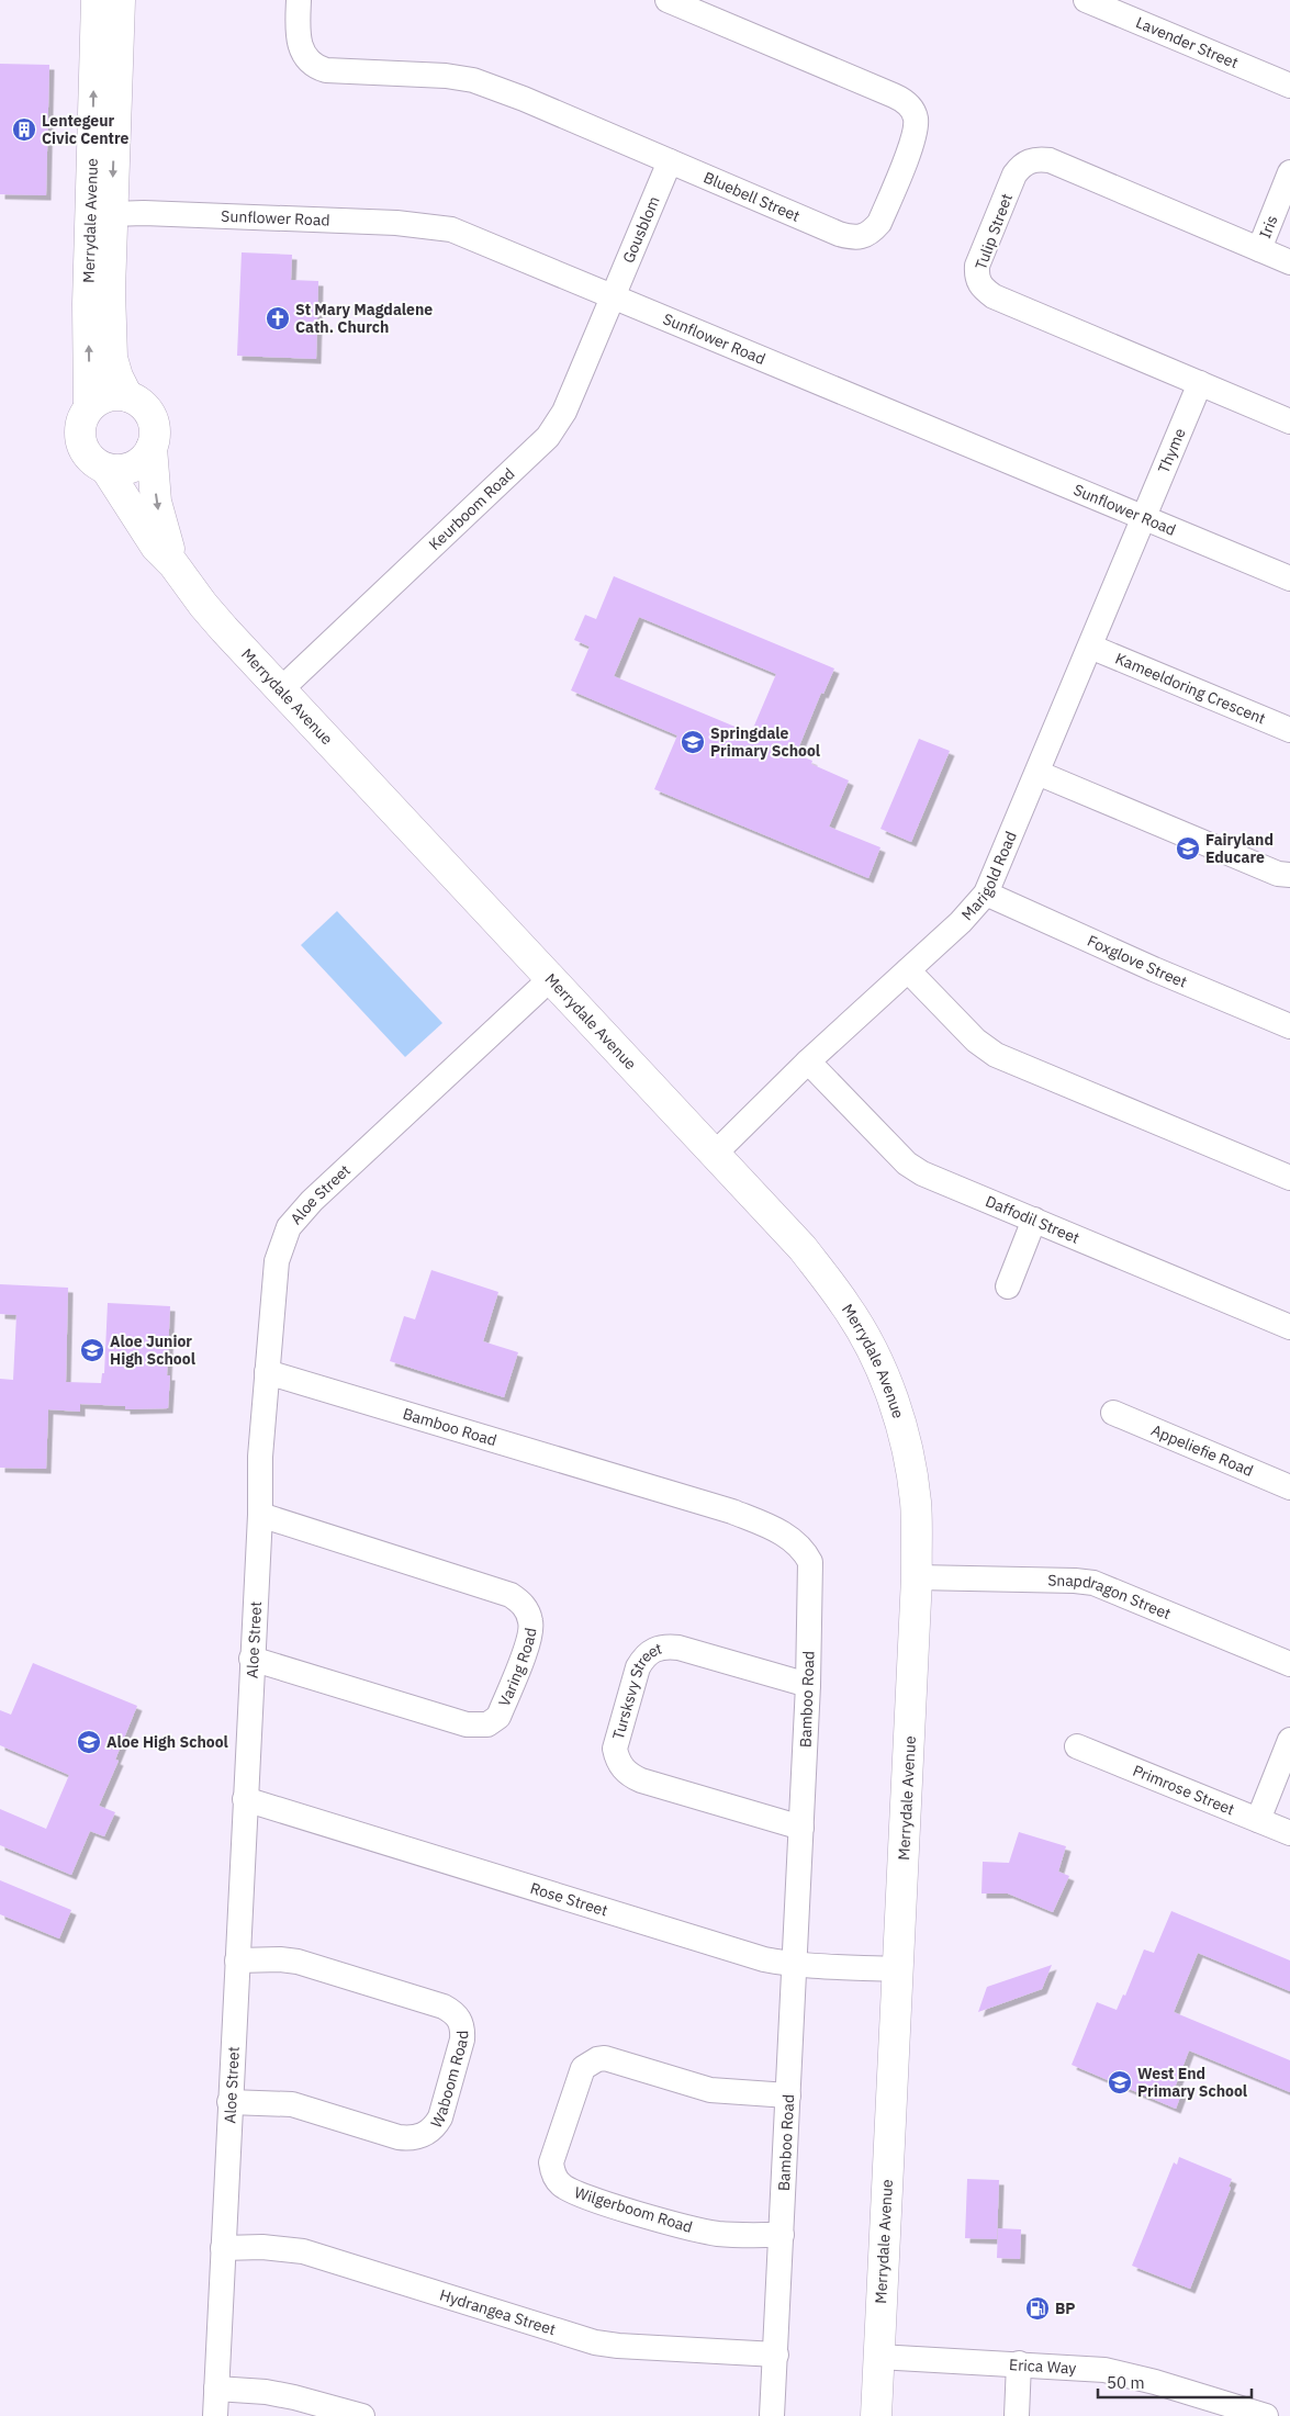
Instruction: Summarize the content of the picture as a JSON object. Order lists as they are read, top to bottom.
{
  "streets": {
    "street": [
      "Lavender Street",
      "Bluebell Street",
      "Sunflower Road",
      "Merrydale Avenue",
      "Iris",
      "Gousblom",
      "Tulip Street",
      "Thyme",
      "Keurboom Road",
      "Kameeldoring Crescent",
      "Marigold Road",
      "Foxglove Street",
      "Aloe Street",
      "Daffodil Street",
      "Bamboo Road",
      "Appeliefie Road",
      "Snapdragon Street",
      "Varing Road",
      "Tursksvy Street",
      "Primrose Street",
      "Rose Street",
      "Waboom Road",
      "Wilgerboom Road",
      "Hydrangea Street",
      "Erica Way"
    ]
  },
  "crossings": [
    ["Bluebell Street", "Gousblom"],
    ["Sunflower Road", "Merrydale Avenue"],
    ["Sunflower Road", "Gousblom"],
    ["Sunflower Road", "Thyme"],
    ["Sunflower Road", "Keurboom Road"],
    ["Sunflower Road", "Marigold Road"],
    ["Merrydale Avenue", "Keurboom Road"],
    ["Merrydale Avenue", "Marigold Road"],
    ["Merrydale Avenue", "Aloe Street"],
    ["Merrydale Avenue", "Snapdragon Street"],
    ["Merrydale Avenue", "Rose Street"],
    ["Merrydale Avenue", "Erica Way"],
    ["Iris", "Tulip Street"],
    ["Gousblom", "Keurboom Road"],
    ["Tulip Street", "Thyme"],
    ["Thyme", "Marigold Road"],
    ["Kameeldoring Crescent", "Marigold Road"],
    ["Marigold Road", "Foxglove Street"],
    ["Marigold Road", "Daffodil Street"],
    ["Aloe Street", "Bamboo Road"],
    ["Aloe Street", "Varing Road"],
    ["Aloe Street", "Rose Street"],
    ["Aloe Street", "Waboom Road"],
    ["Aloe Street", "Hydrangea Street"],
    ["Bamboo Road", "Tursksvy Street"],
    ["Bamboo Road", "Rose Street"],
    ["Bamboo Road", "Wilgerboom Road"],
    ["Bamboo Road", "Hydrangea Street"]
  ],
  "places": {
    "building": ["Lentegeur Civic Centre"],
    "church": ["St Mary Magdalene Cath. Church"],
    "school or university": [
      "Springdale Primary School",
      "Fairyland Educare",
      "Aloe Junior High School",
      "Aloe High School",
      "West End Primary School"
    ],
    "fuel station": ["BP"]
  },
  "scale_bar": "50 m"
}
